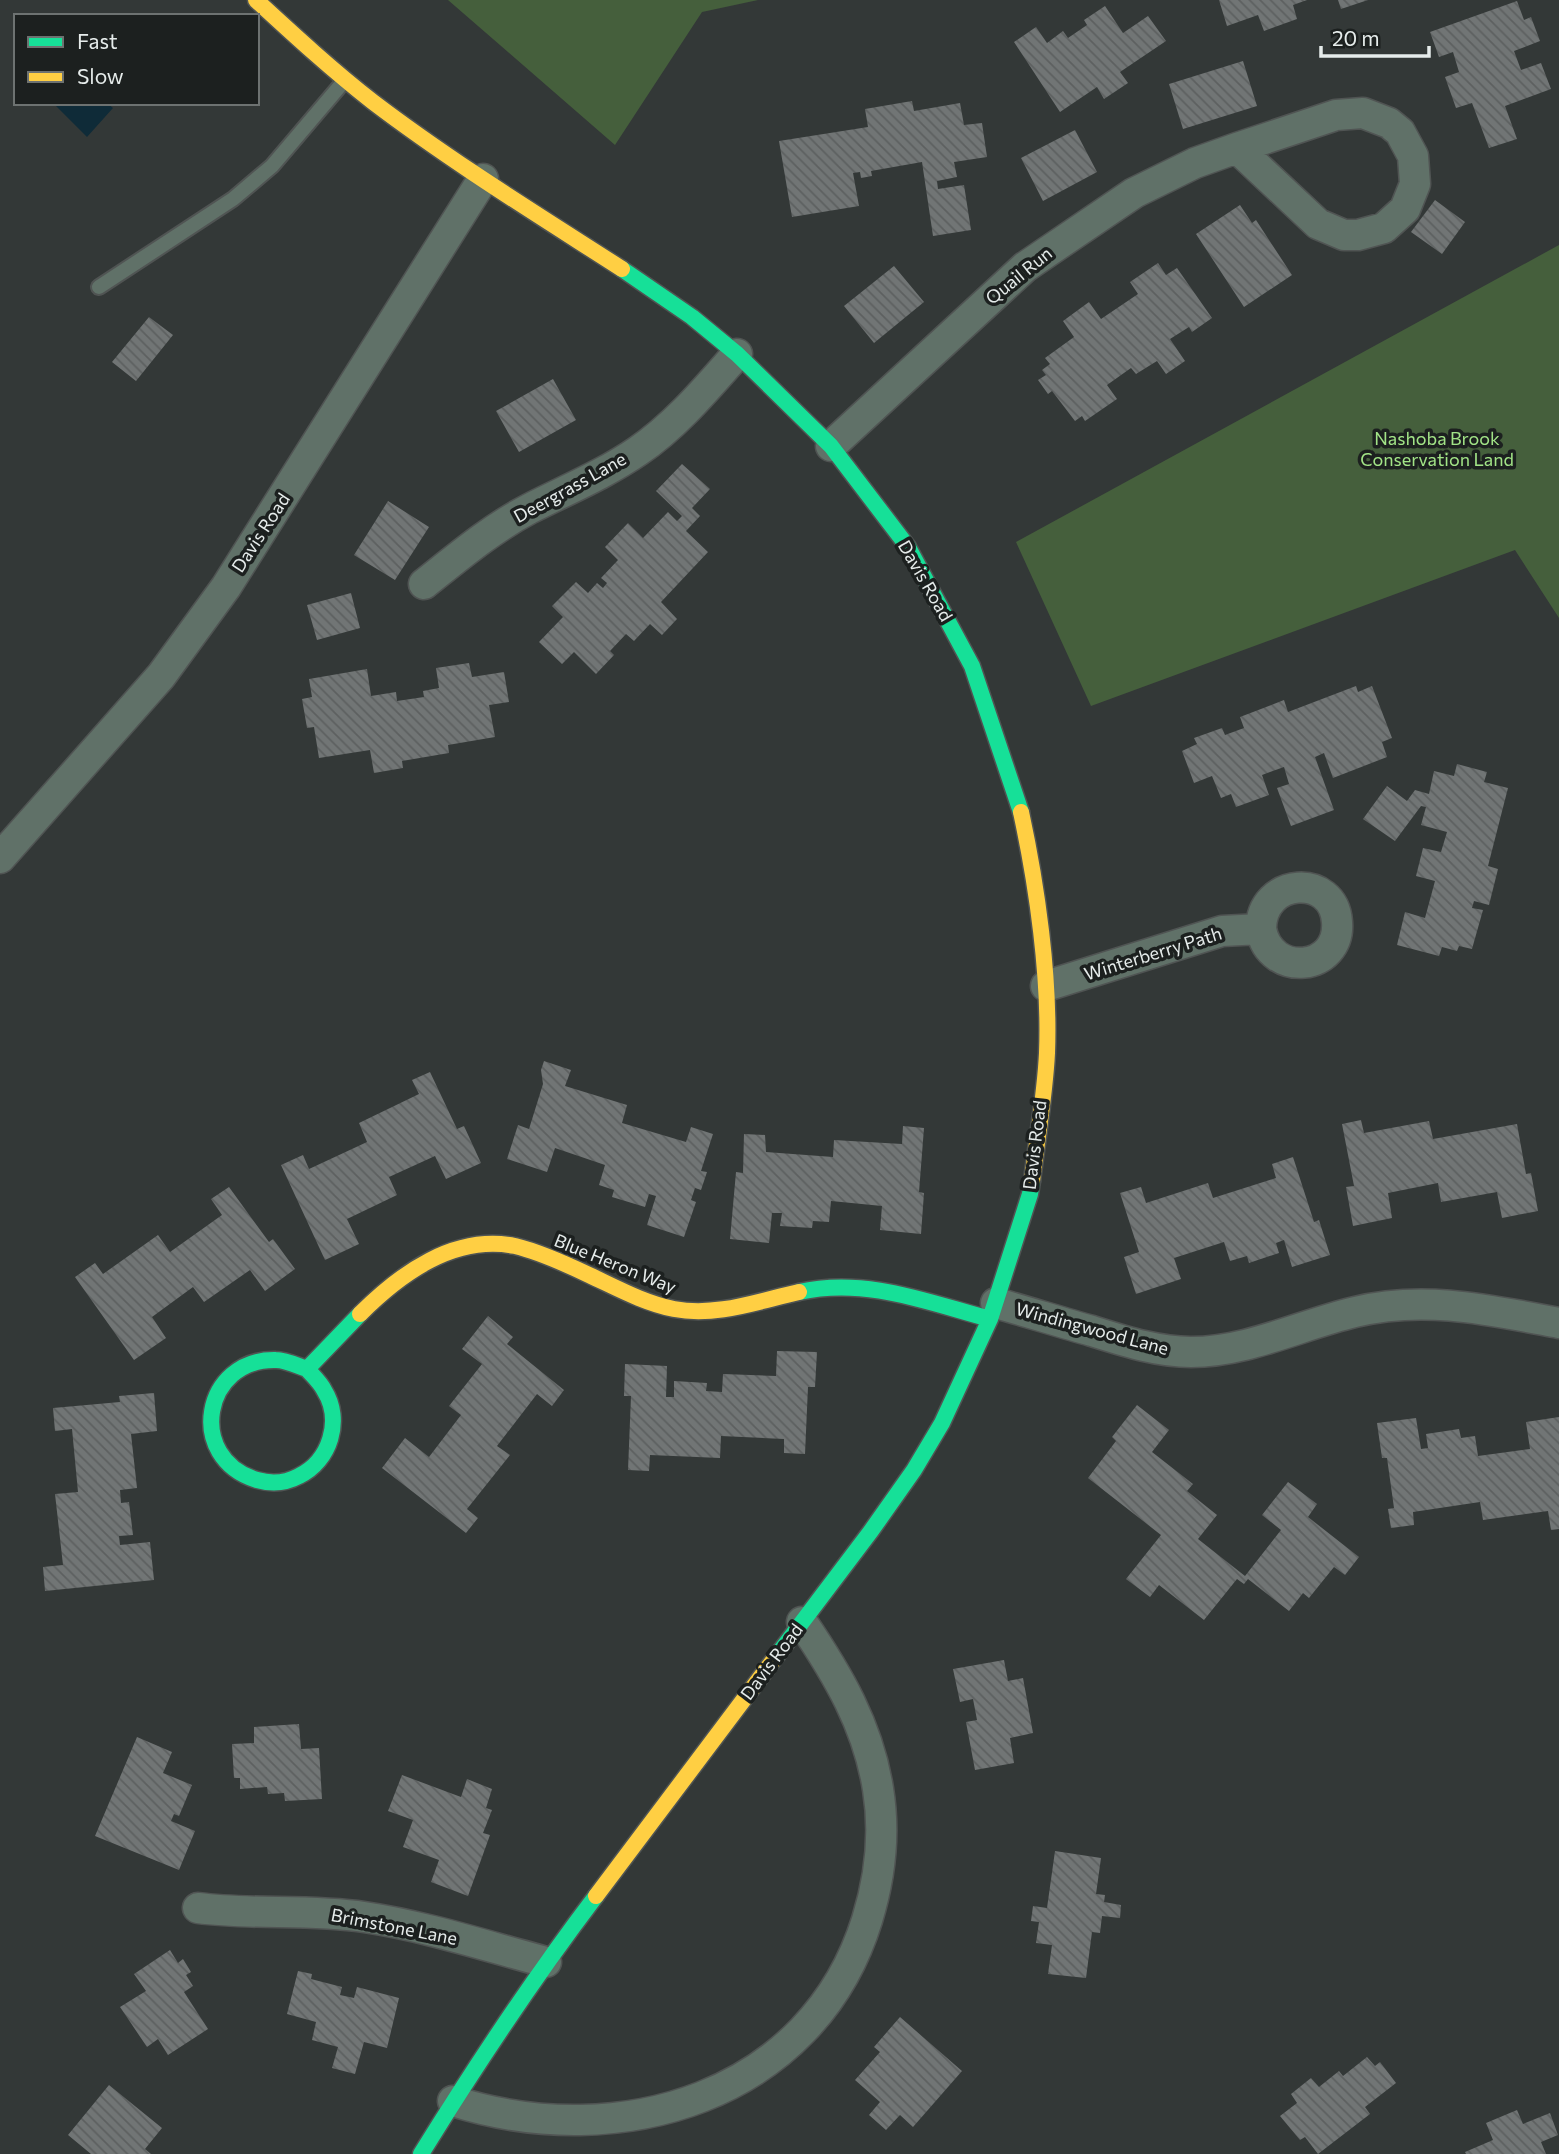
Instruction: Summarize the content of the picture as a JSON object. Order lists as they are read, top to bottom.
{
  "streets": {
    "street": [
      "Quail Run",
      "Deergrass Lane",
      "Davis Road",
      "Winterberry Path",
      "Blue Heron Way",
      "Windingwood Lane",
      "Brimstone Lane"
    ]
  },
  "crossings": [
    ["Quail Run", "Davis Road"],
    ["Deergrass Lane", "Davis Road"],
    ["Davis Road", "Winterberry Path"],
    ["Davis Road", "Blue Heron Way"],
    ["Davis Road", "Windingwood Lane"],
    ["Davis Road", "Brimstone Lane"],
    ["Blue Heron Way", "Windingwood Lane"]
  ],
  "parks": ["Nashoba Brook Conservation Land"],
  "legend": ["Fast", "Slow"],
  "scale_bar": "20 m"
}
